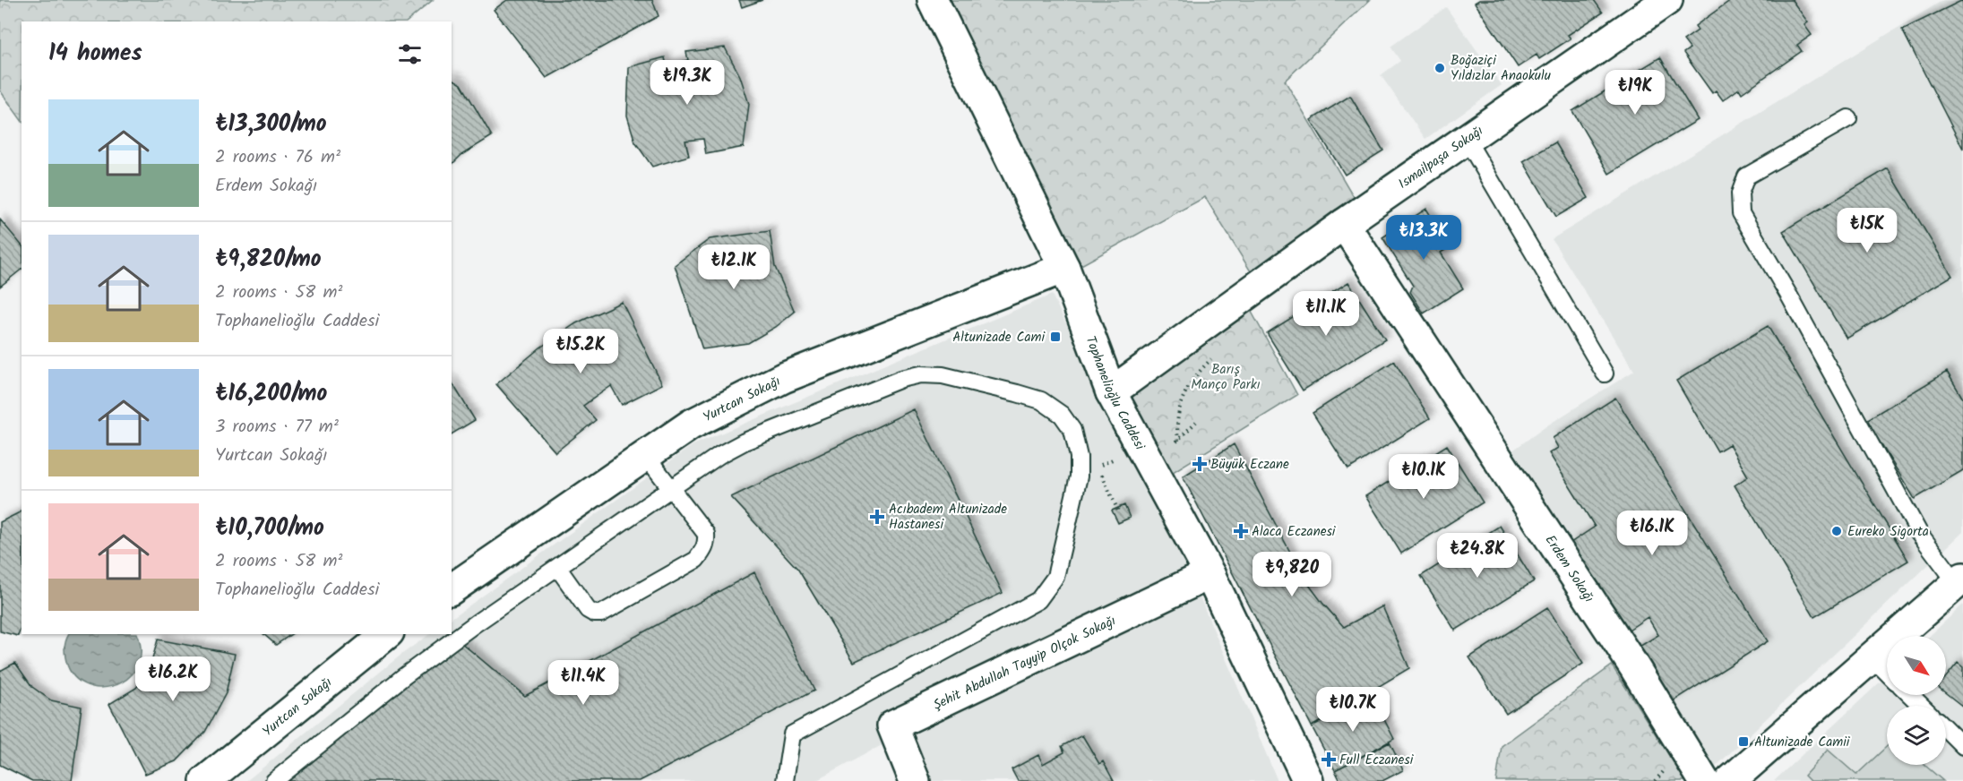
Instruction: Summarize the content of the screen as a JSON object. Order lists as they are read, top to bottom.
{
  "streets": {
    "street": [
      "Ismailpaşa Sokağı",
      "Tophanelioğlu Caddesi",
      "Yurtcan Sokağı",
      "Erdem Sokağı",
      "Şehit Abdullah Tayyip Olçok Sokağı"
    ]
  },
  "crossings": [
    ["Ismailpaşa Sokağı", "Tophanelioğlu Caddesi"],
    ["Ismailpaşa Sokağı", "Erdem Sokağı"],
    ["Tophanelioğlu Caddesi", "Yurtcan Sokağı"],
    ["Tophanelioğlu Caddesi", "Şehit Abdullah Tayyip Olçok Sokağı"]
  ],
  "parks": ["Barış Manço Parkı"],
  "places": {
    "other": ["Boğaziçi Yıldızlar Anaokulu", "Eureko Sigorta"],
    "transit": ["Altunizade Cami", "Altunizade Camii"],
    "health": [
      "Büyük Eczane",
      "Acıbadem Altunizade Hastanesi",
      "Alaca Eczanesi",
      "Full Eczanesi"
    ]
  },
  "north": "bottom right",
  "page": {
    "heading": "14 homes",
    "price": [
      "₺19.3K",
      "₺19K",
      "₺15K",
      "₺13.3K",
      "₺12.1K",
      "₺11.1K",
      "₺15.2K",
      "₺10.1K",
      "₺16.1K",
      "₺24.8K",
      "₺9,820",
      "₺16.2K",
      "₺11.4K",
      "₺10.7K"
    ],
    "list": [
      {
        "name": "₺13,300/mo",
        "note": "2 rooms · 76 m² · Erdem Sokağı"
      },
      {
        "name": "₺9,820/mo",
        "note": "2 rooms · 58 m² · Tophanelioğlu Caddesi"
      },
      {
        "name": "₺16,200/mo",
        "note": "3 rooms · 77 m² · Yurtcan Sokağı"
      },
      {
        "name": "₺10,700/mo",
        "note": "2 rooms · 58 m² · Tophanelioğlu Caddesi"
      }
    ]
  }
}
